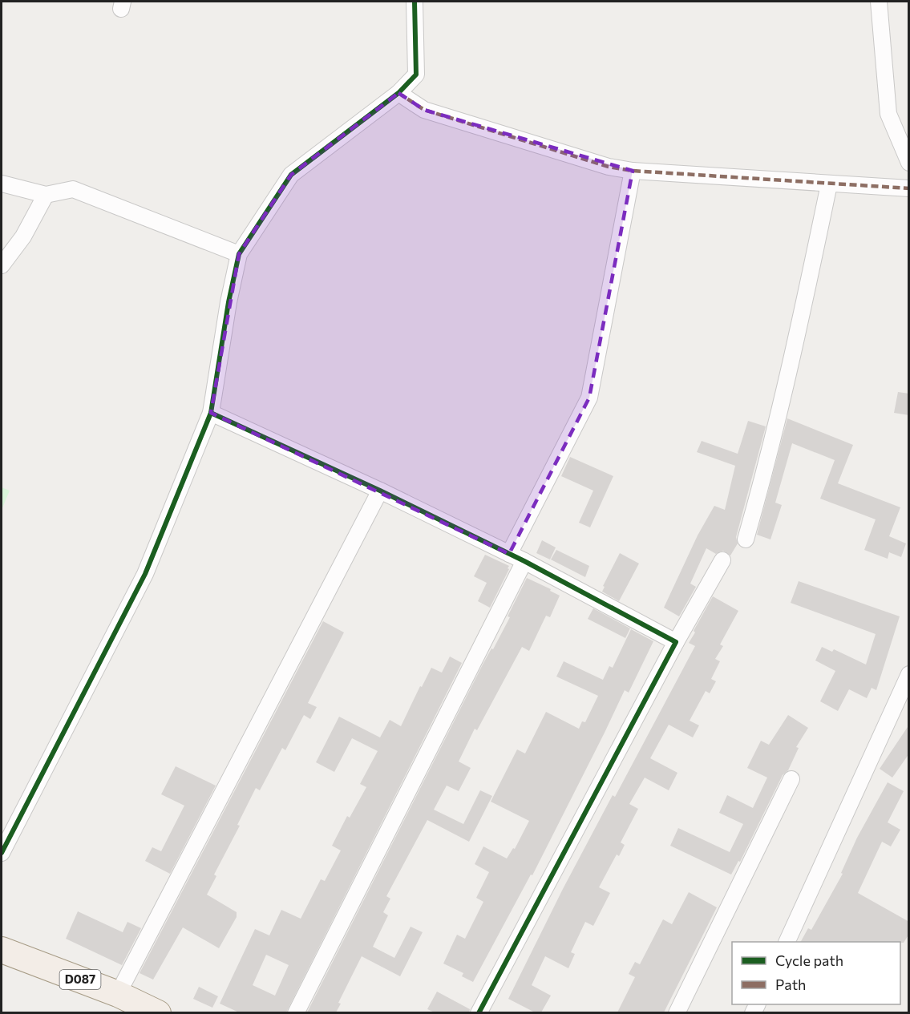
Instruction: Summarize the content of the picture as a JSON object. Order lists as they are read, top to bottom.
{
  "streets": {
    "main road": ["D087"]
  },
  "legend": ["Cycle path", "Path"]
}
